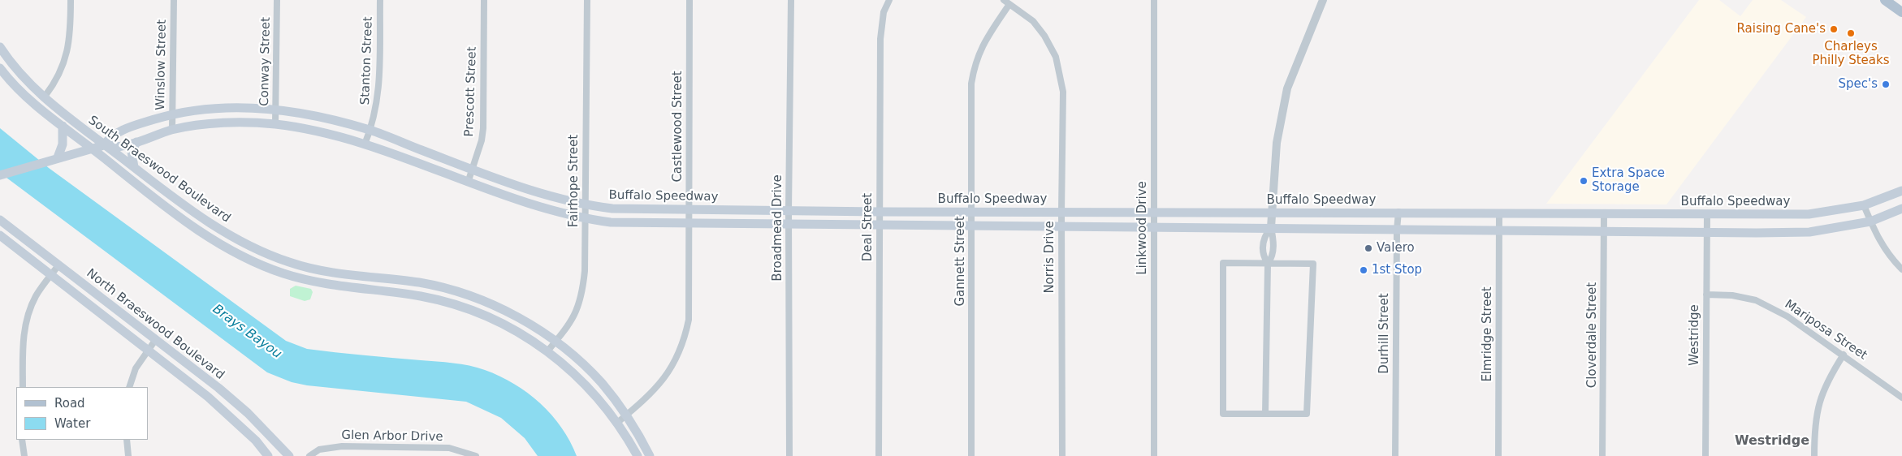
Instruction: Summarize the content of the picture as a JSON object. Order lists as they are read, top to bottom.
{
  "streets": {
    "main road": ["South Braeswood Boulevard", "Buffalo Speedway", "North Braeswood Boulevard"],
    "street": [
      "Stanton Street",
      "Conway Street",
      "Winslow Street",
      "Prescott Street",
      "Castlewood Street",
      "Fairhope Street",
      "Deal Street",
      "Broadmead Drive",
      "Linkwood Drive",
      "Norris Drive",
      "Gannett Street",
      "Mariposa Street",
      "Durhill Street",
      "Elmridge Street",
      "Cloverdale Street",
      "Westridge",
      "Glen Arbor Drive"
    ]
  },
  "crossings": [
    ["Stanton Street", "Buffalo Speedway"],
    ["Conway Street", "Buffalo Speedway"],
    ["Winslow Street", "Buffalo Speedway"],
    ["Prescott Street", "Buffalo Speedway"],
    ["Castlewood Street", "South Braeswood Boulevard"],
    ["Castlewood Street", "Buffalo Speedway"],
    ["South Braeswood Boulevard", "Fairhope Street"],
    ["South Braeswood Boulevard", "Buffalo Speedway"],
    ["Fairhope Street", "Buffalo Speedway"],
    ["Buffalo Speedway", "Deal Street"],
    ["Buffalo Speedway", "Broadmead Drive"],
    ["Buffalo Speedway", "Linkwood Drive"],
    ["Buffalo Speedway", "Norris Drive"],
    ["Buffalo Speedway", "Gannett Street"],
    ["Buffalo Speedway", "Durhill Street"],
    ["Buffalo Speedway", "Elmridge Street"],
    ["Buffalo Speedway", "Cloverdale Street"],
    ["Buffalo Speedway", "Westridge"],
    ["Norris Drive", "Gannett Street"],
    ["Mariposa Street", "Westridge"]
  ],
  "districts": ["Westridge"],
  "water": ["Brays Bayou"],
  "places": [
    "Raising Cane's",
    "Charleys Philly Steaks",
    "Spec's",
    "Extra Space Storage",
    "Valero",
    "1st Stop"
  ],
  "legend": ["Road", "Water"]
}
